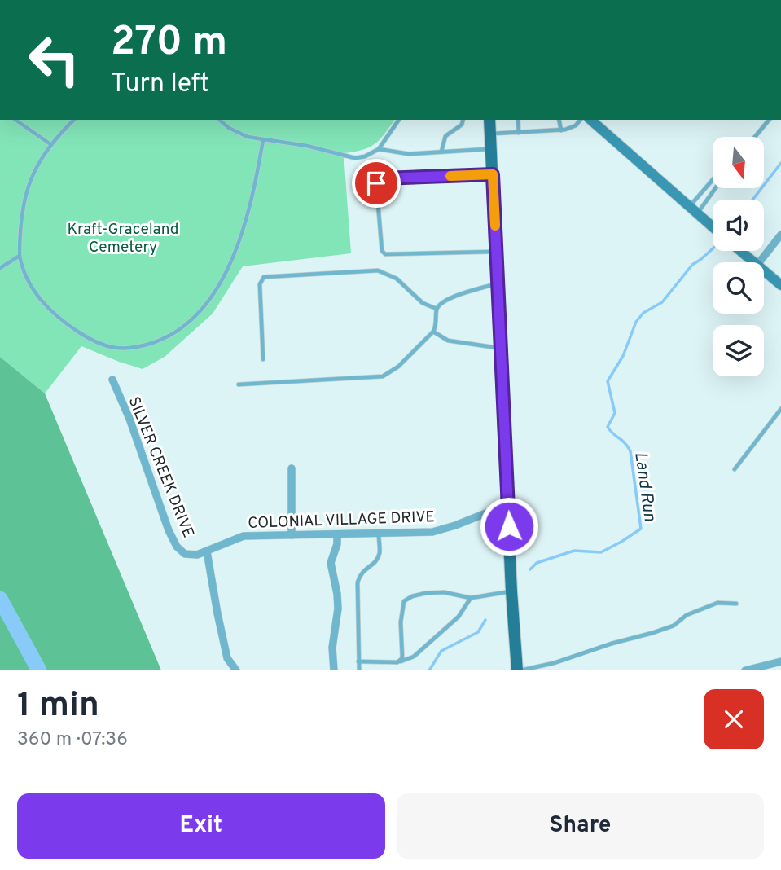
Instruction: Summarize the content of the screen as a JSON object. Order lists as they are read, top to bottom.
{
  "streets": {
    "street": ["SILVER CREEK DRIVE", "COLONIAL VILLAGE DRIVE"]
  },
  "crossings": [
    ["SILVER CREEK DRIVE", "COLONIAL VILLAGE DRIVE"]
  ],
  "water": ["Land Run"],
  "parks": ["Kraft-Graceland Cemetery"],
  "north": "bottom",
  "page": {
    "turn": ["270 m", "Turn left"],
    "heading": ["1 min", "360 m · 07:36"],
    "buttons": ["Exit", "Share"]
  }
}
